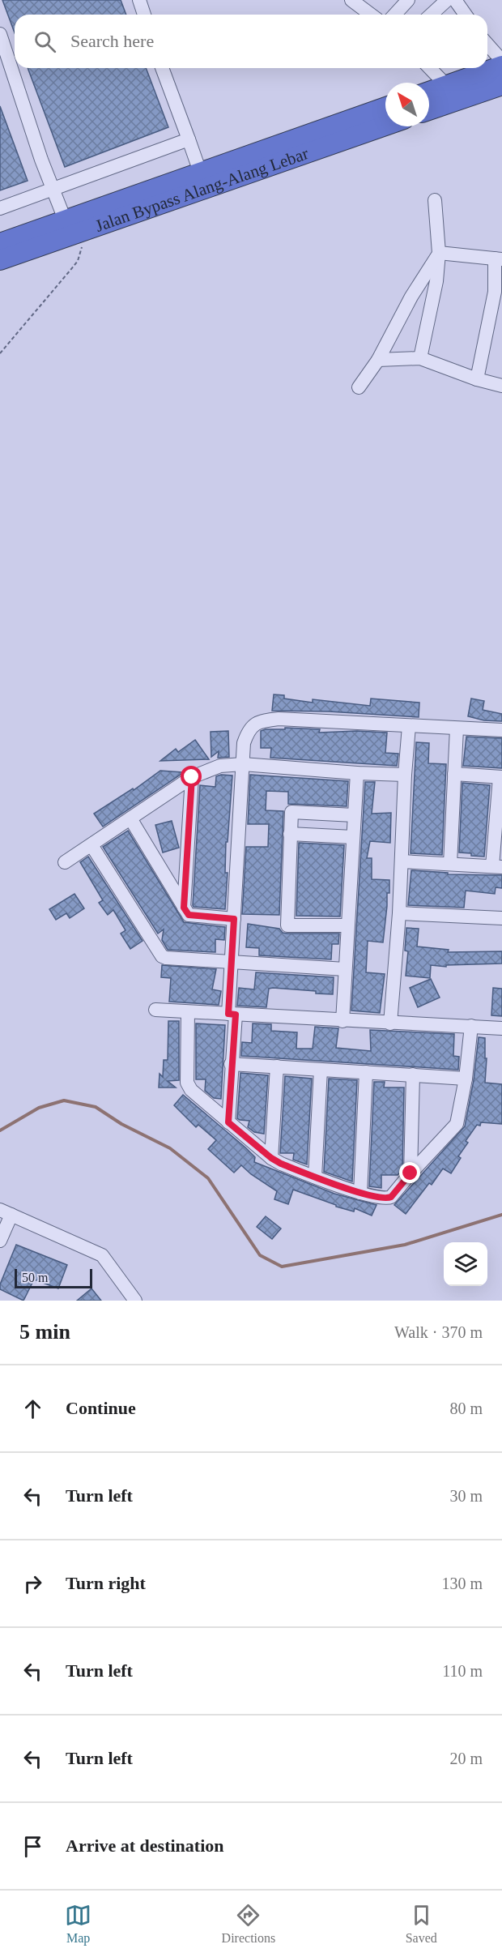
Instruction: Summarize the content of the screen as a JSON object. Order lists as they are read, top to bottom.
{
  "streets": {
    "highway": ["Jalan Bypass Alang-Alang Lebar"]
  },
  "scale_bar": "50 m",
  "north": "top left",
  "page": {
    "search": "Search here",
    "scale": "50 m",
    "heading": ["5 min", "Walk · 370 m"],
    "list": [
      ["Continue", "80 m"],
      ["Turn left", "30 m"],
      ["Turn right", "130 m"],
      ["Turn left", "110 m"],
      ["Turn left", "20 m"],
      "Arrive at destination"
    ],
    "nav": ["Map", "Directions", "Saved"]
  }
}
